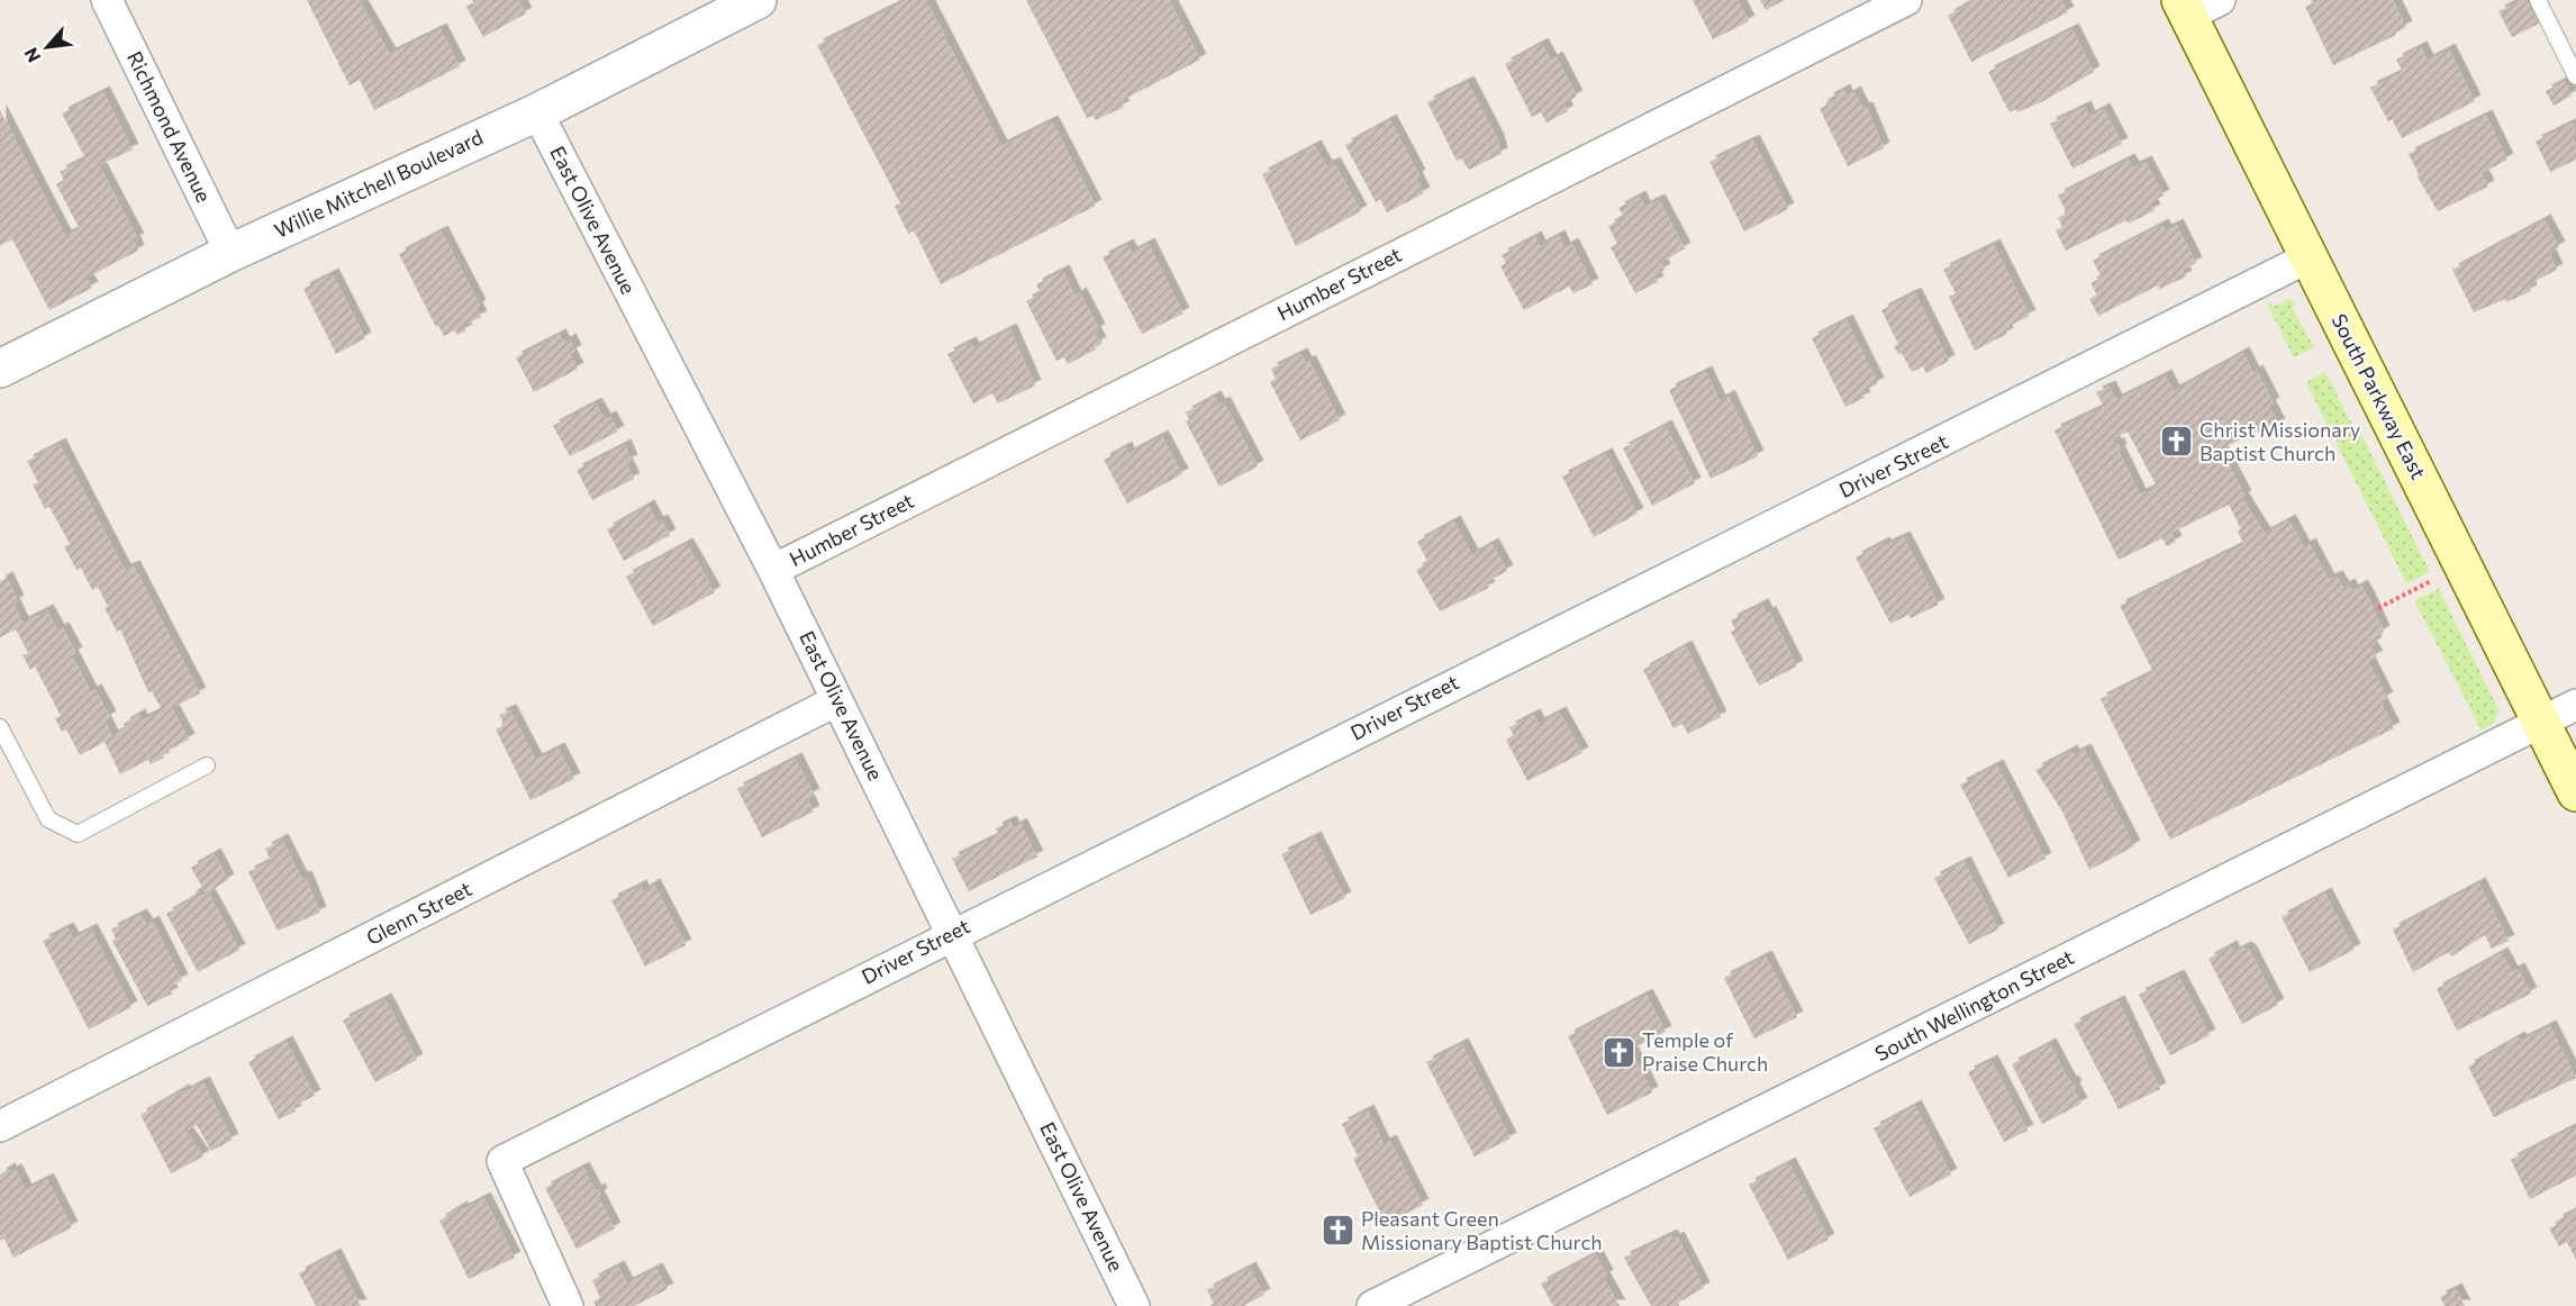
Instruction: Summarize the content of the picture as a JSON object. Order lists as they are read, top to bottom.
{
  "streets": {
    "main road": ["South Parkway East"],
    "street": [
      "Richmond Avenue",
      "Willie Mitchell Boulevard",
      "East Olive Avenue",
      "Humber Street",
      "Driver Street",
      "Glenn Street",
      "South Wellington Street"
    ]
  },
  "crossings": [
    ["Richmond Avenue", "Willie Mitchell Boulevard"],
    ["Willie Mitchell Boulevard", "East Olive Avenue"],
    ["East Olive Avenue", "Humber Street"],
    ["East Olive Avenue", "Driver Street"],
    ["East Olive Avenue", "Glenn Street"],
    ["South Parkway East", "Driver Street"],
    ["South Parkway East", "South Wellington Street"]
  ],
  "places": {
    "church": ["Christ Missionary Baptist Church", "Temple of Praise Church", "Pleasant Green Missionary Baptist Church"]
  },
  "north": "bottom left"
}
